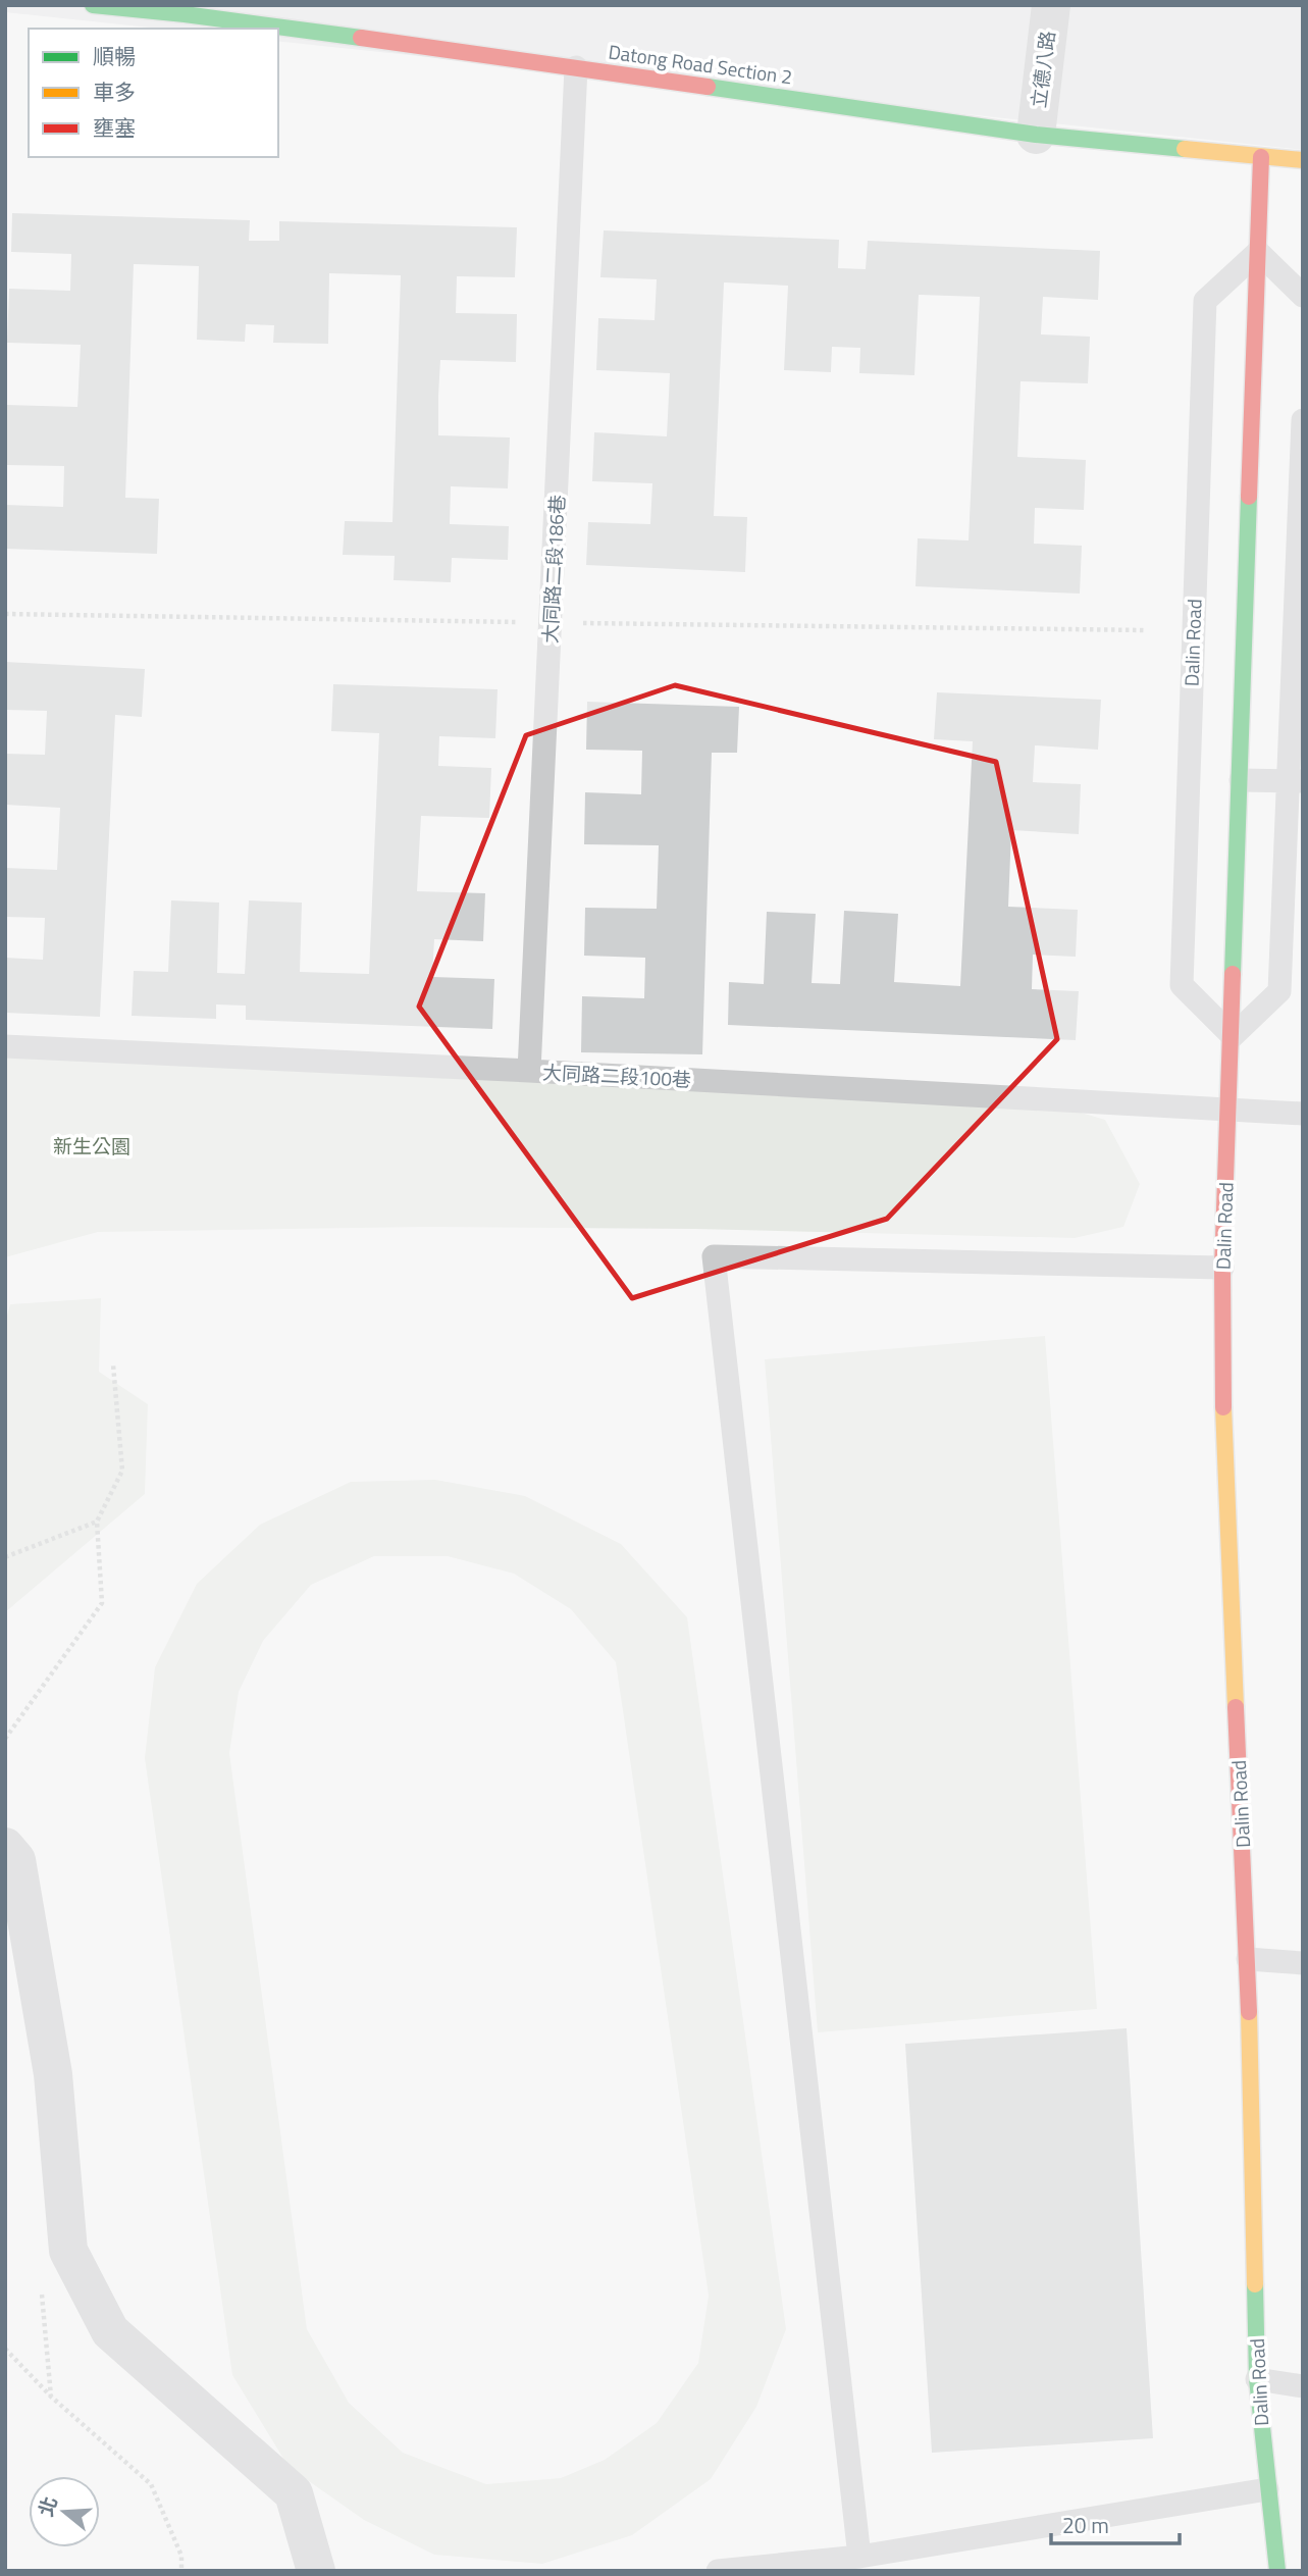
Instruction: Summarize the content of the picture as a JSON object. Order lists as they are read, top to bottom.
{
  "streets": {
    "street": ["Datong Road Section 2", "立德八路", "Dalin Road"],
    "lane": ["大同路二段186巷", "大同路二段100巷"]
  },
  "crossings": [
    ["Datong Road Section 2", "立德八路"],
    ["Datong Road Section 2", "大同路二段186巷"],
    ["Datong Road Section 2", "Dalin Road"],
    ["大同路二段186巷", "大同路二段100巷"],
    ["Dalin Road", "大同路二段100巷"]
  ],
  "parks": ["新生公園"],
  "legend": ["順暢", "車多", "壅塞"],
  "scale_bar": "20 m",
  "north": "left"
}
